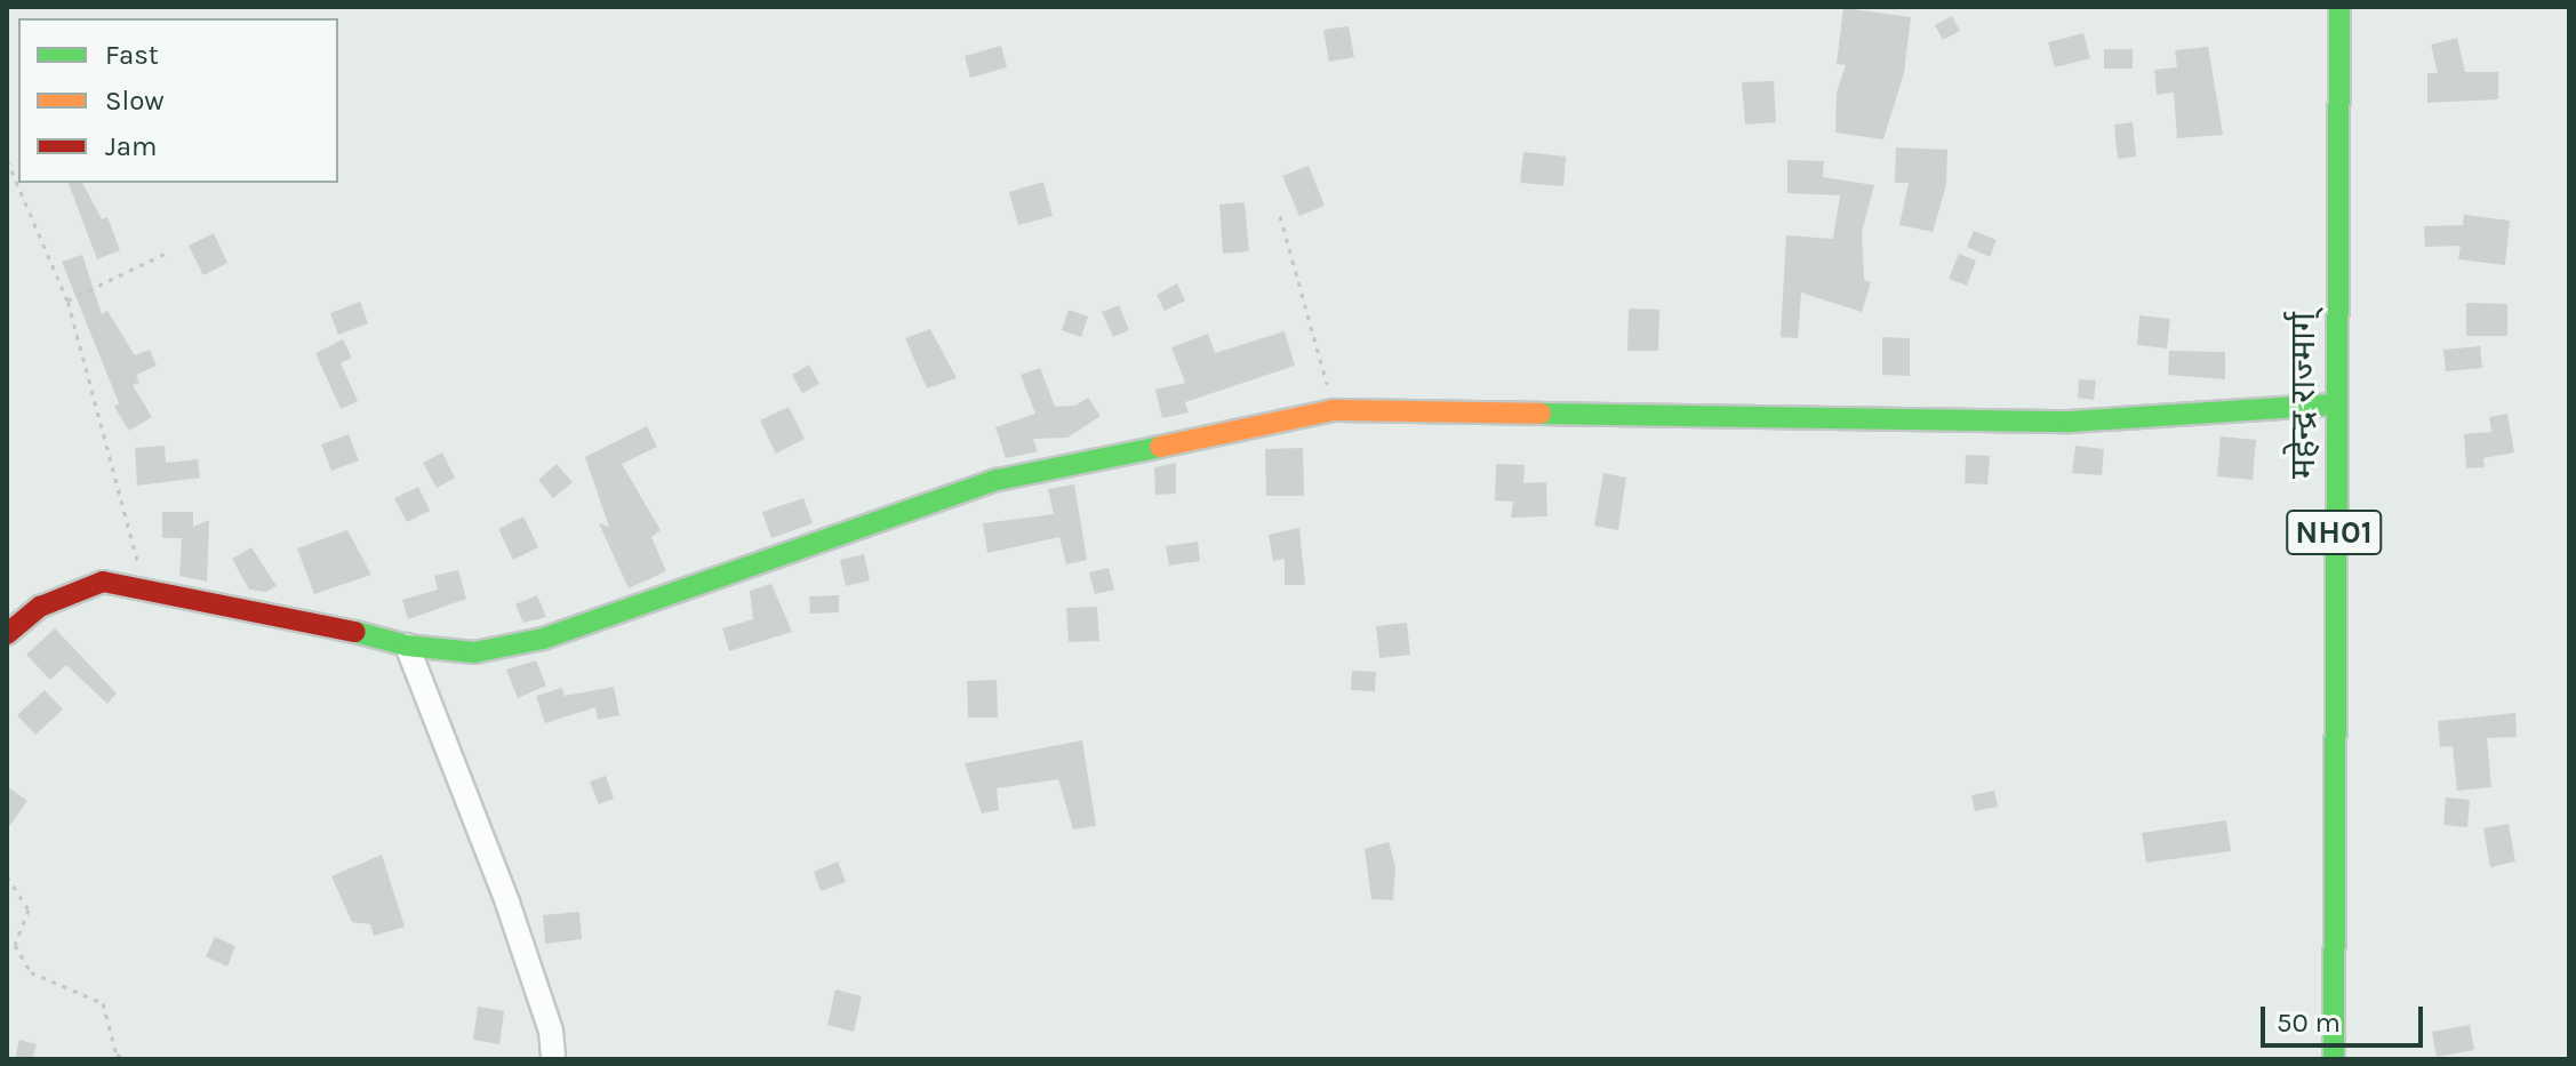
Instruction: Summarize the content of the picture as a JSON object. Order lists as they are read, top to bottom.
{
  "streets": {
    "main road": ["महेन्द्र राज्मार्ग्", "NH01"]
  },
  "legend": ["Fast", "Slow", "Jam"],
  "scale_bar": "50 m"
}
